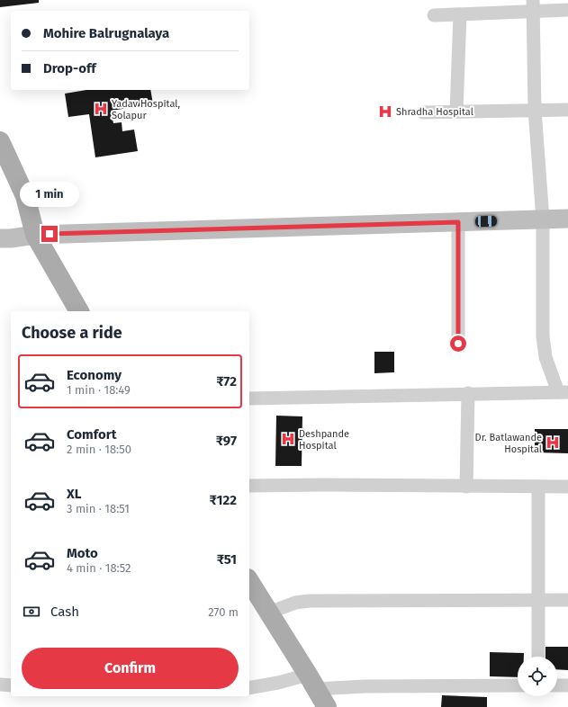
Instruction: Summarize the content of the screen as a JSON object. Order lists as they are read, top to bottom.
{
  "places": {
    "hospital": [
      "Yadav Hospital, Solapur",
      "Shradha Hospital",
      "Deshpande Hospital",
      "Dr. Batlawande Hospital"
    ]
  },
  "page": {
    "banner": ["Mohire Balrugnalaya", "Drop-off"],
    "bubble": "1 min",
    "heading": "Choose a ride",
    "list": [
      {
        "name": "Economy",
        "note": "1 min · 18:49",
        "value": "₹72"
      },
      {
        "name": "Comfort",
        "note": "2 min · 18:50",
        "value": "₹97"
      },
      {
        "name": "XL",
        "note": "3 min · 18:51",
        "value": "₹122"
      },
      {
        "name": "Moto",
        "note": "4 min · 18:52",
        "value": "₹51"
      }
    ],
    "pay": ["Cash", "270 m"],
    "buttons": "Confirm"
  }
}
